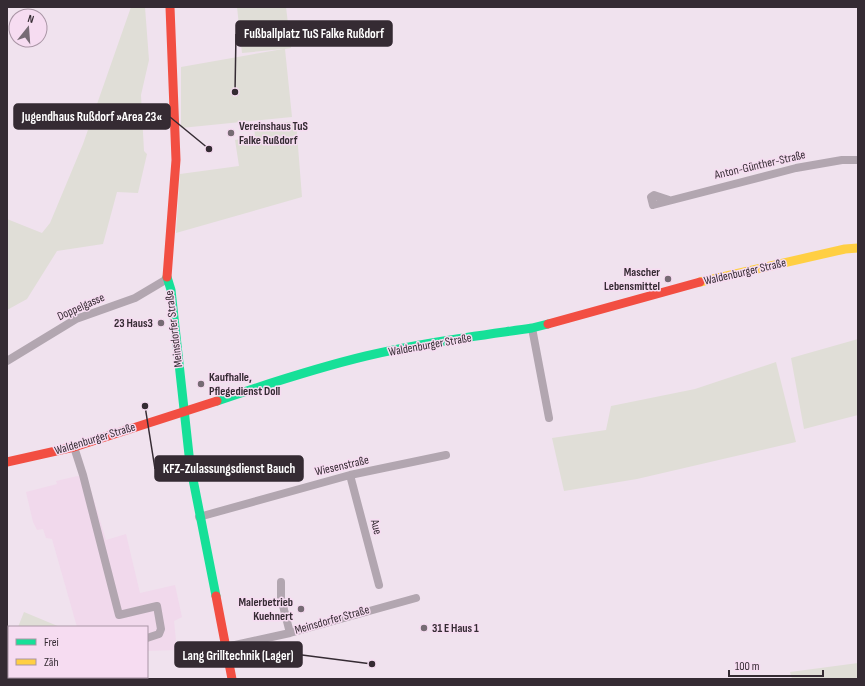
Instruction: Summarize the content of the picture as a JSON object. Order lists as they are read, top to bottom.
{
  "streets": {
    "main road": ["Waldenburger Straße", "Meinsdorfer Straße"],
    "street": [
      "Anton-Günther-Straße",
      "Doppelgasse",
      "Wiesenstraße",
      "Aue"
    ]
  },
  "crossings": [
    ["Waldenburger Straße", "Meinsdorfer Straße"],
    ["Doppelgasse", "Meinsdorfer Straße"],
    ["Meinsdorfer Straße", "Wiesenstraße"],
    ["Wiesenstraße", "Aue"]
  ],
  "places": [
    "Fußballplatz TuS Falke Rußdorf",
    "Vereinshaus TuS Falke Rußdorf",
    "Jugendhaus Rußdorf »Area 23«",
    "Mascher Lebensmittel",
    "23 Haus3",
    "Kaufhalle, Pflegedienst Doll",
    "KFZ-Zulassungsdienst Bauch",
    "Malerbetrieb Kuehnert",
    "31 E Haus 1",
    "Lang Grilltechnik (Lager)"
  ],
  "legend": ["Frei", "Zäh"],
  "scale_bar": "100 m",
  "north": "top"
}
